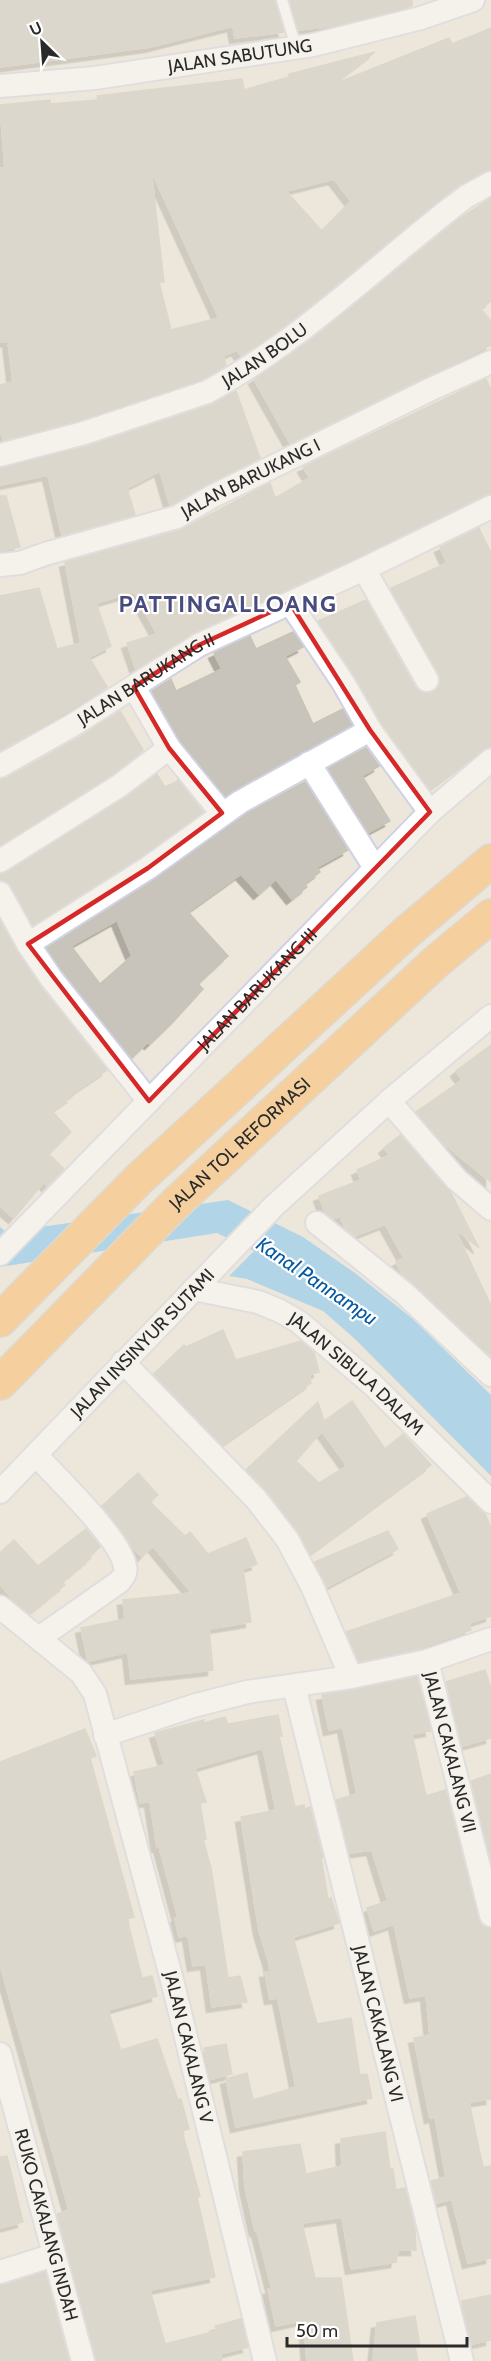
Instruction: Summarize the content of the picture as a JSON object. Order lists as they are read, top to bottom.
{
  "streets": {
    "highway": ["JALAN TOL REFORMASI"],
    "street": [
      "JALAN SABUTUNG",
      "JALAN BOLU",
      "JALAN BARUKANG I",
      "JALAN BARUKANG II",
      "JALAN BARUKANG III",
      "JALAN INSINYUR SUTAMI",
      "JALAN SIBULA DALAM",
      "JALAN CAKALANG VII",
      "JALAN CAKALANG VI",
      "JALAN CAKALANG V",
      "RUKO CAKALANG INDAH"
    ]
  },
  "crossings": [
    ["JALAN INSINYUR SUTAMI", "JALAN SIBULA DALAM"]
  ],
  "districts": ["PATTINGALLOANG"],
  "water": ["Kanal Pannampu"],
  "scale_bar": "50 m",
  "north": "top left"
}
